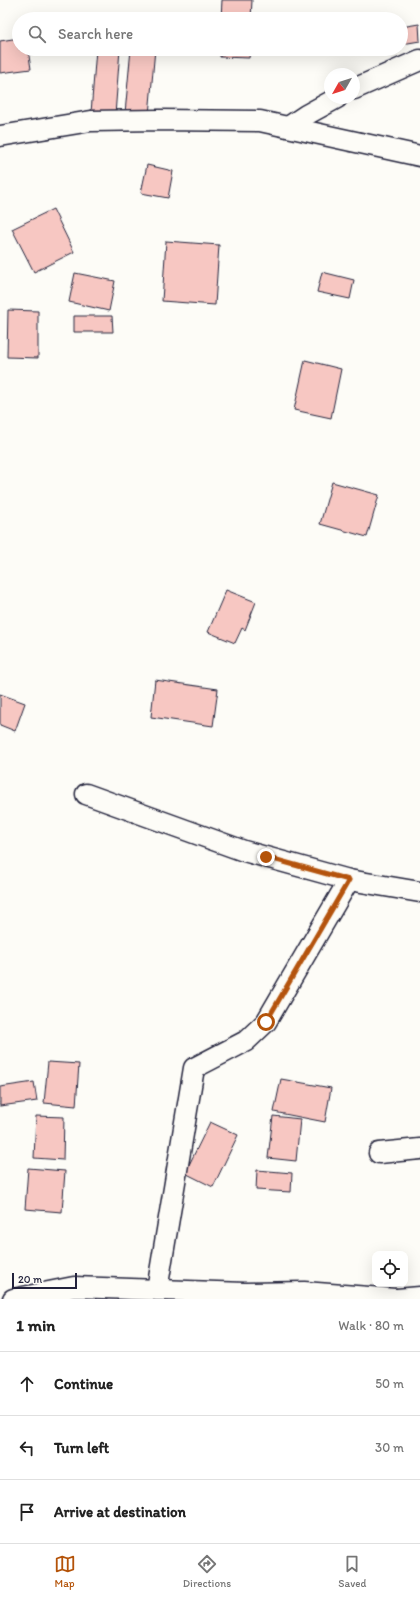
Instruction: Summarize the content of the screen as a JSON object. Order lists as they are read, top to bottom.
{
  "scale_bar": "20 m",
  "north": "bottom left",
  "page": {
    "search": "Search here",
    "scale": "20 m",
    "heading": ["1 min", "Walk · 80 m"],
    "list": [
      ["Continue", "50 m"],
      ["Turn left", "30 m"],
      "Arrive at destination"
    ],
    "nav": ["Map", "Directions", "Saved"]
  }
}
